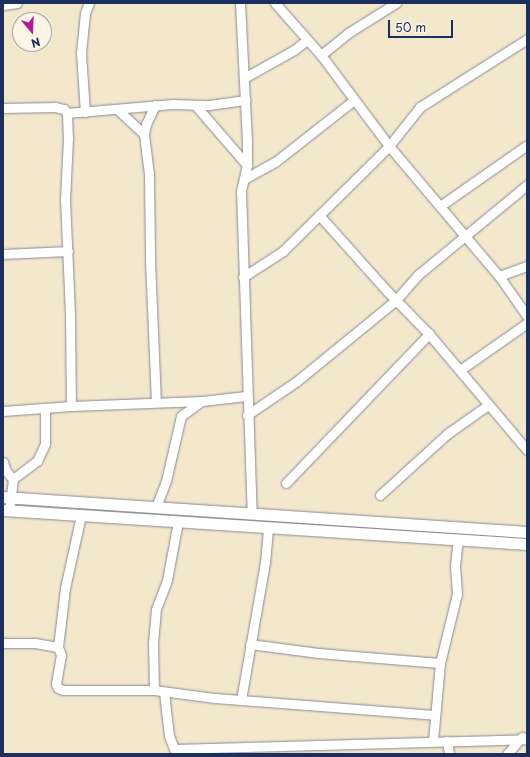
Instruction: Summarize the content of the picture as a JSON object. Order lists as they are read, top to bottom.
{
  "scale_bar": "50 m",
  "north": "bottom"
}
